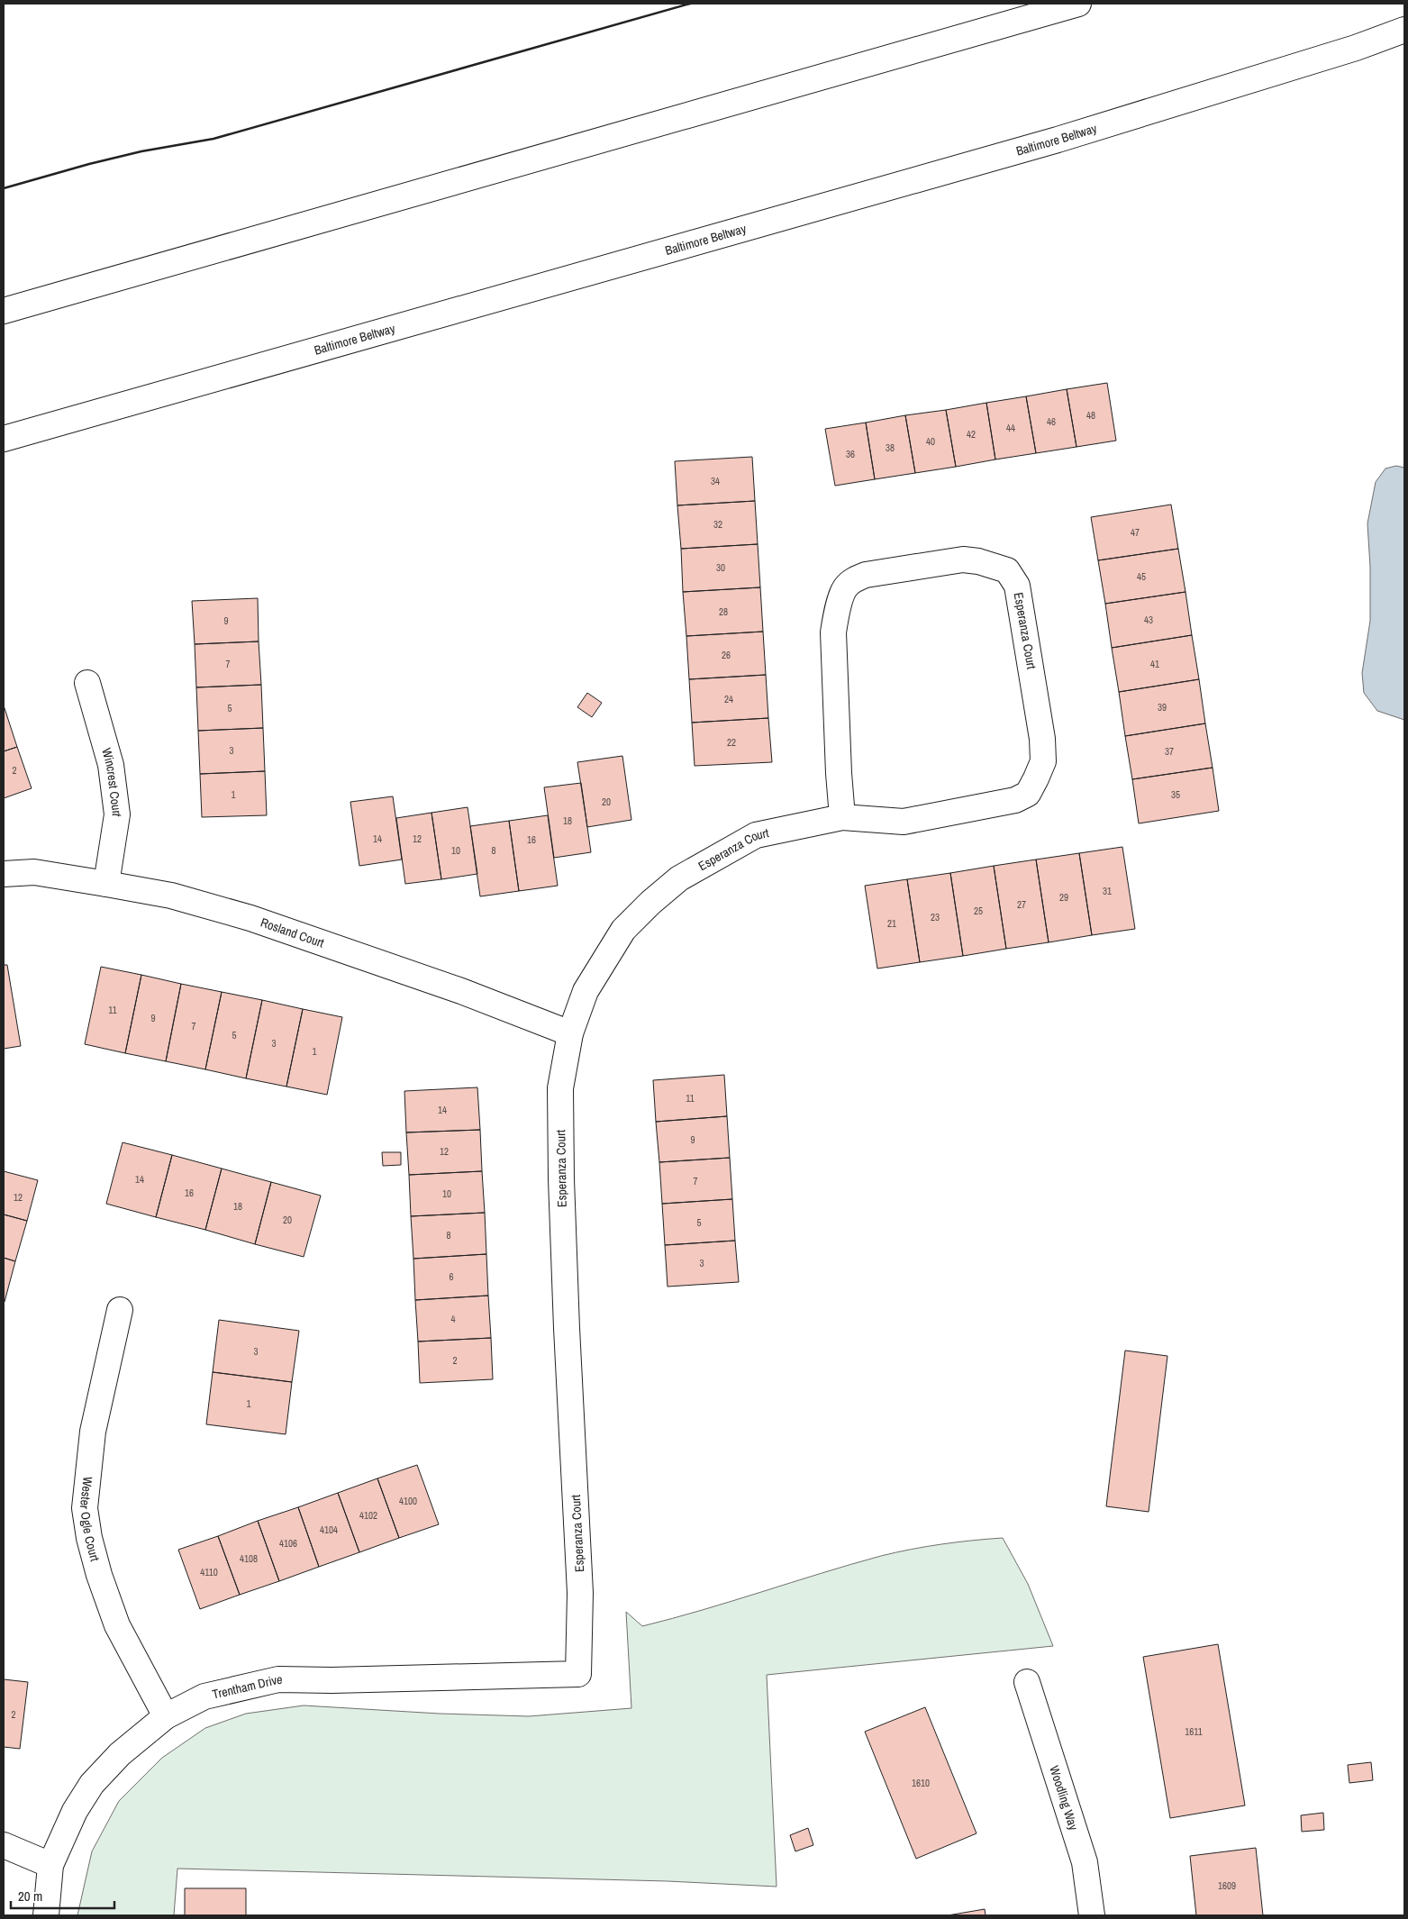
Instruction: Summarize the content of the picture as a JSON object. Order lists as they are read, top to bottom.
{
  "streets": {
    "main road": [
      "Baltimore Beltway",
      "Esperanza Court",
      "Wincrest Court",
      "Rosland Court",
      "Wester Ogle Court",
      "Trentham Drive",
      "Woodling Way"
    ]
  },
  "crossings": [
    ["Esperanza Court", "Rosland Court"],
    ["Esperanza Court", "Trentham Drive"],
    ["Wincrest Court", "Rosland Court"],
    ["Wester Ogle Court", "Trentham Drive"]
  ],
  "house_numbers": [
    "48",
    "46",
    "44",
    "42",
    "40",
    "38",
    "36",
    "34",
    "32",
    "47",
    "30",
    "45",
    "28",
    "43",
    "9",
    "26",
    "7",
    "41",
    "24",
    "39",
    "5",
    "22",
    "3",
    "37",
    "2",
    "1",
    "35",
    "20",
    "18",
    "14",
    "12",
    "16",
    "10",
    "8",
    "31",
    "29",
    "27",
    "25",
    "23",
    "21",
    "11",
    "9",
    "7",
    "5",
    "3",
    "1",
    "11",
    "14",
    "9",
    "12",
    "14",
    "7",
    "16",
    "10",
    "12",
    "18",
    "20",
    "5",
    "8",
    "3",
    "6",
    "4",
    "3",
    "2",
    "1",
    "4100",
    "4102",
    "4104",
    "4106",
    "4108",
    "4110",
    "2",
    "1611",
    "1610",
    "1609"
  ],
  "scale_bar": "20 m"
}
